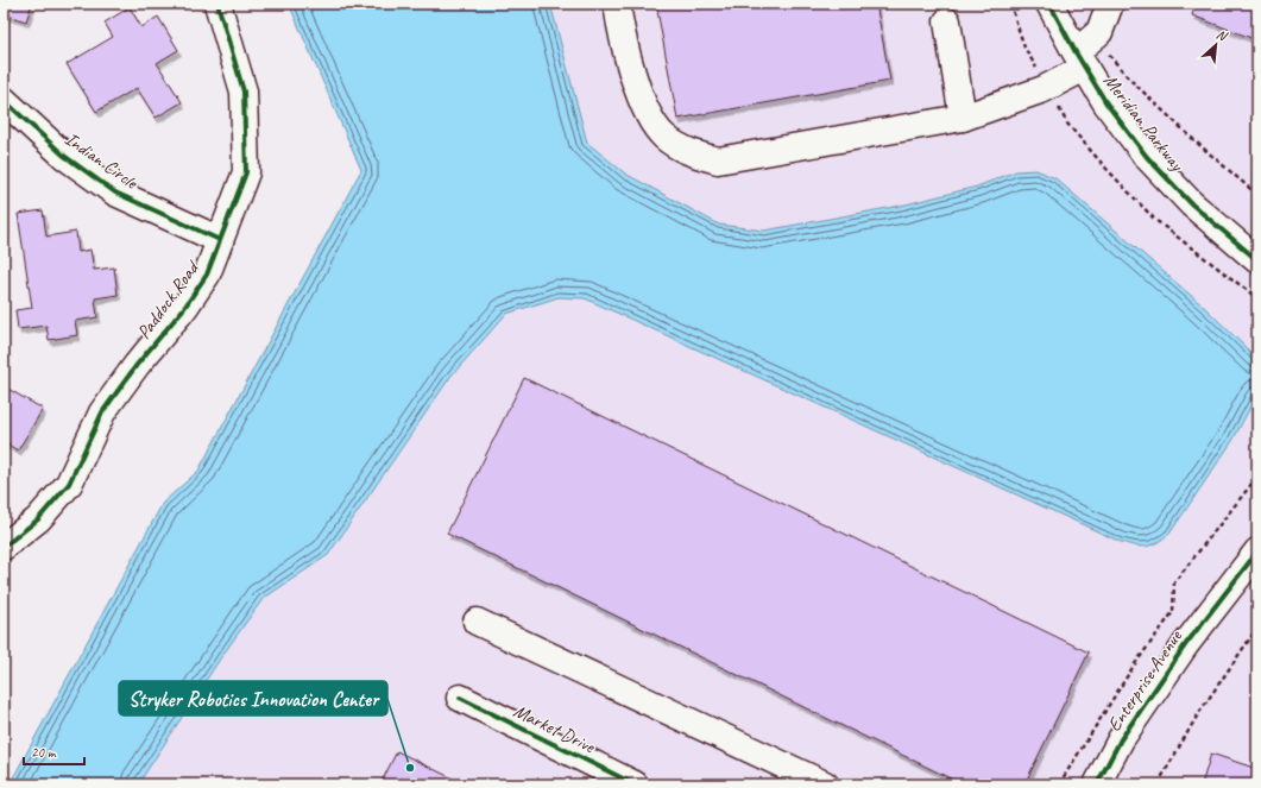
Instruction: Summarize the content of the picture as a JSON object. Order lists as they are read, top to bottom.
{
  "streets": {
    "street": [
      "Meridian Parkway",
      "Indian Circle",
      "Paddock Road",
      "Enterprise Avenue",
      "Market Drive"
    ]
  },
  "crossings": [
    ["Indian Circle", "Paddock Road"]
  ],
  "places": ["Stryker Robotics Innovation Center"],
  "scale_bar": "20 m",
  "north": "top right"
}
